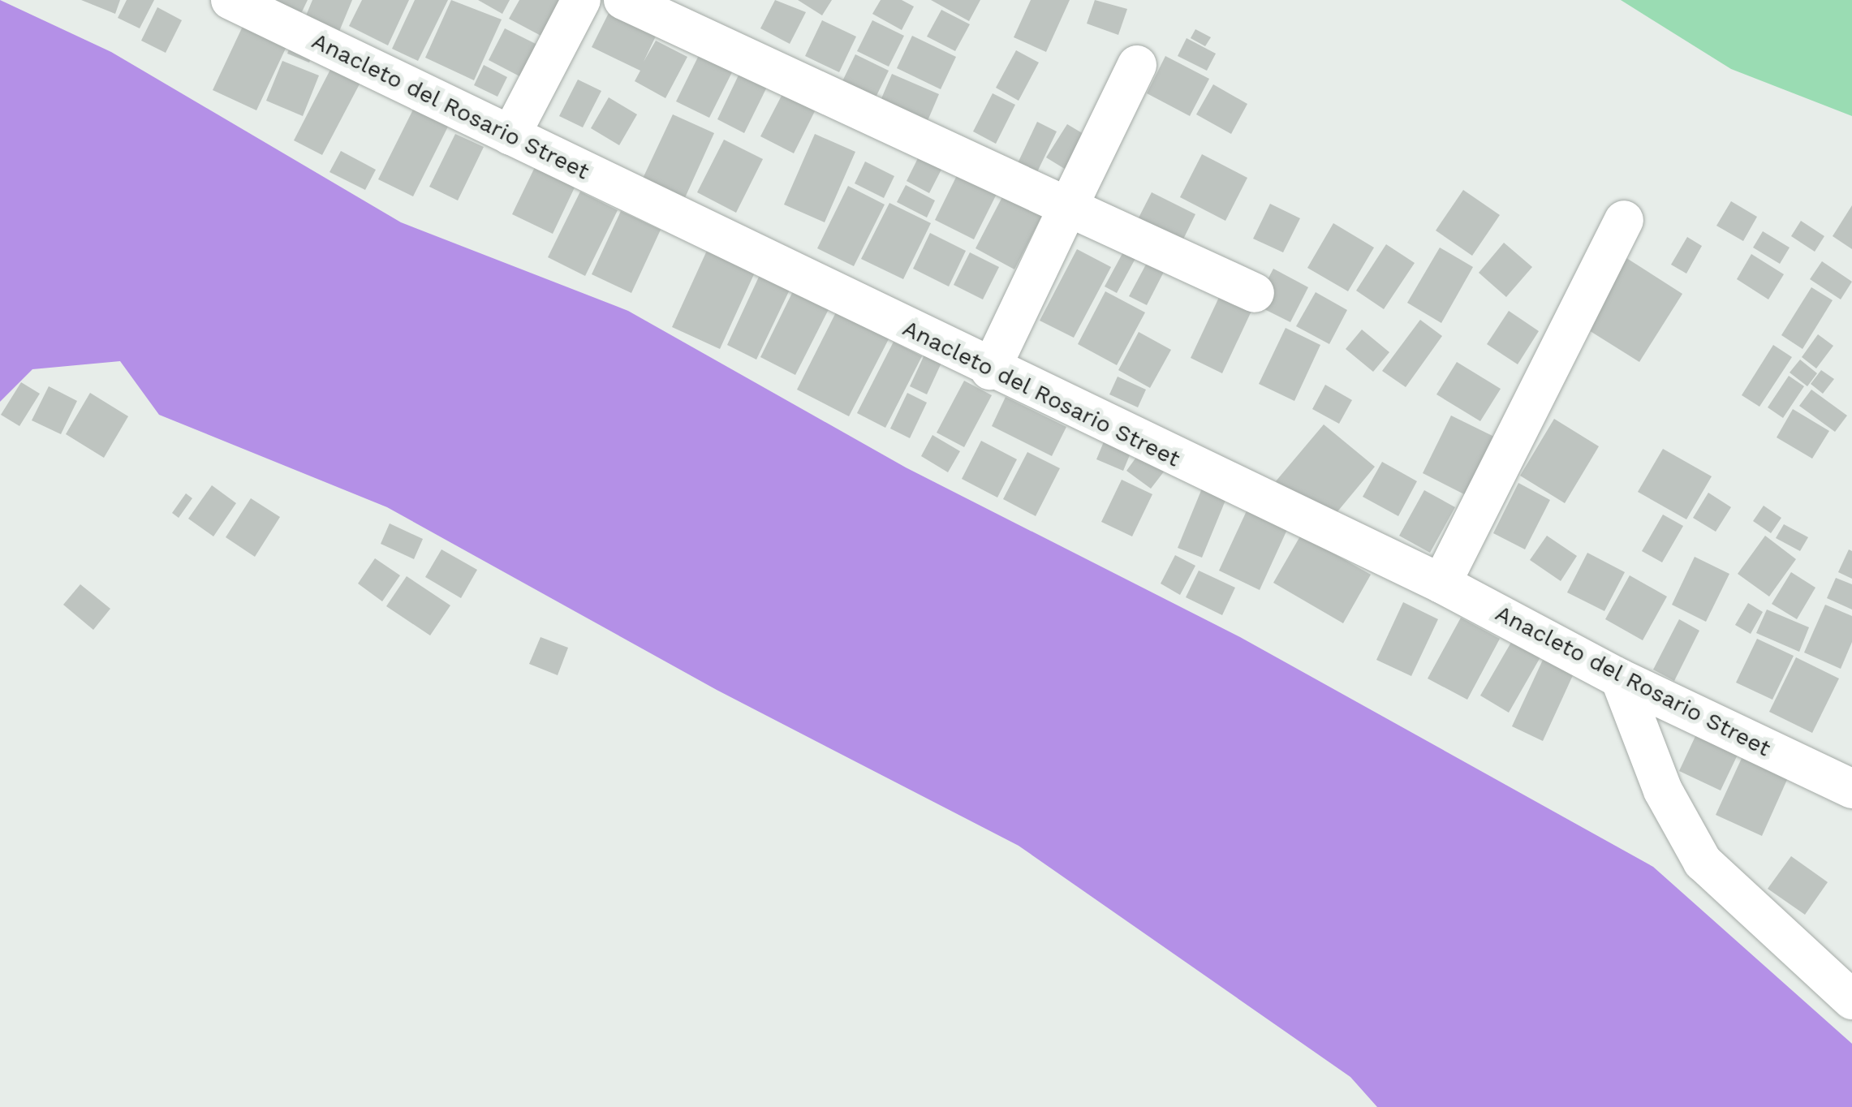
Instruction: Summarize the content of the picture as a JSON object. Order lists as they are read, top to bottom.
{
  "streets": {
    "street": ["Anacleto del Rosario Street"]
  }
}
